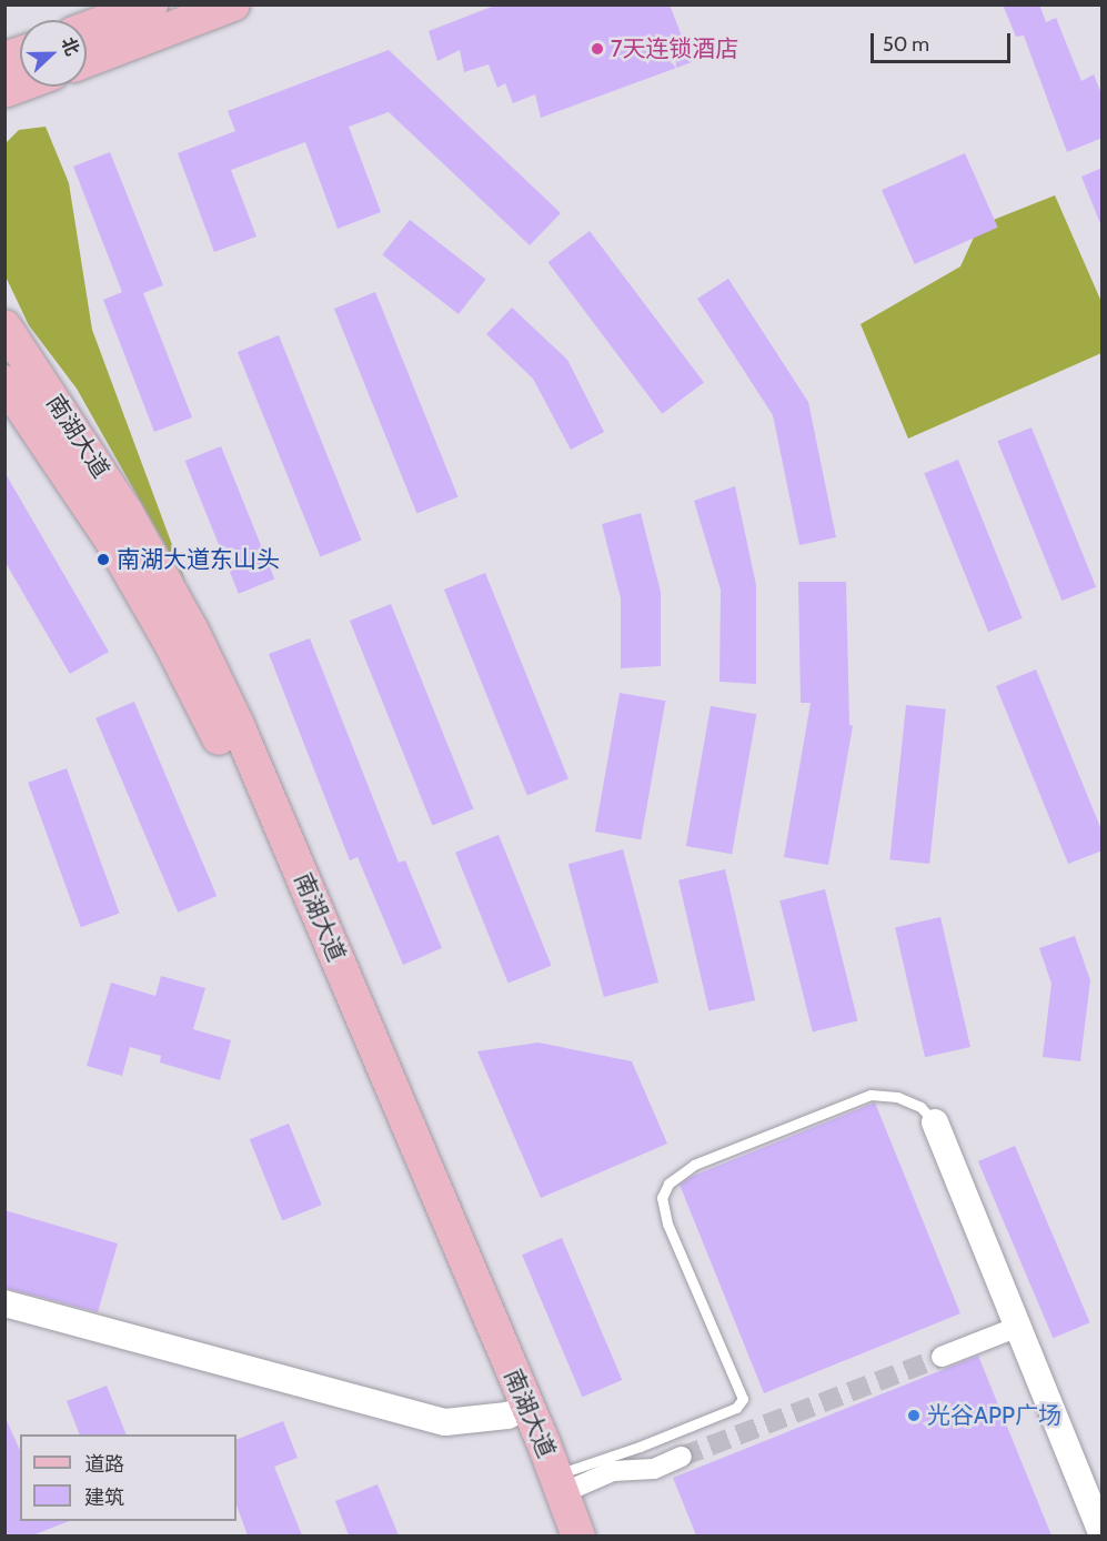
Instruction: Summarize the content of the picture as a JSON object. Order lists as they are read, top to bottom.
{
  "streets": {
    "main road": ["南湖大道"]
  },
  "places": ["7天连锁酒店", "南湖大道东山头", "光谷APP广场"],
  "legend": ["道路", "建筑"],
  "scale_bar": "50 m",
  "north": "right"
}
